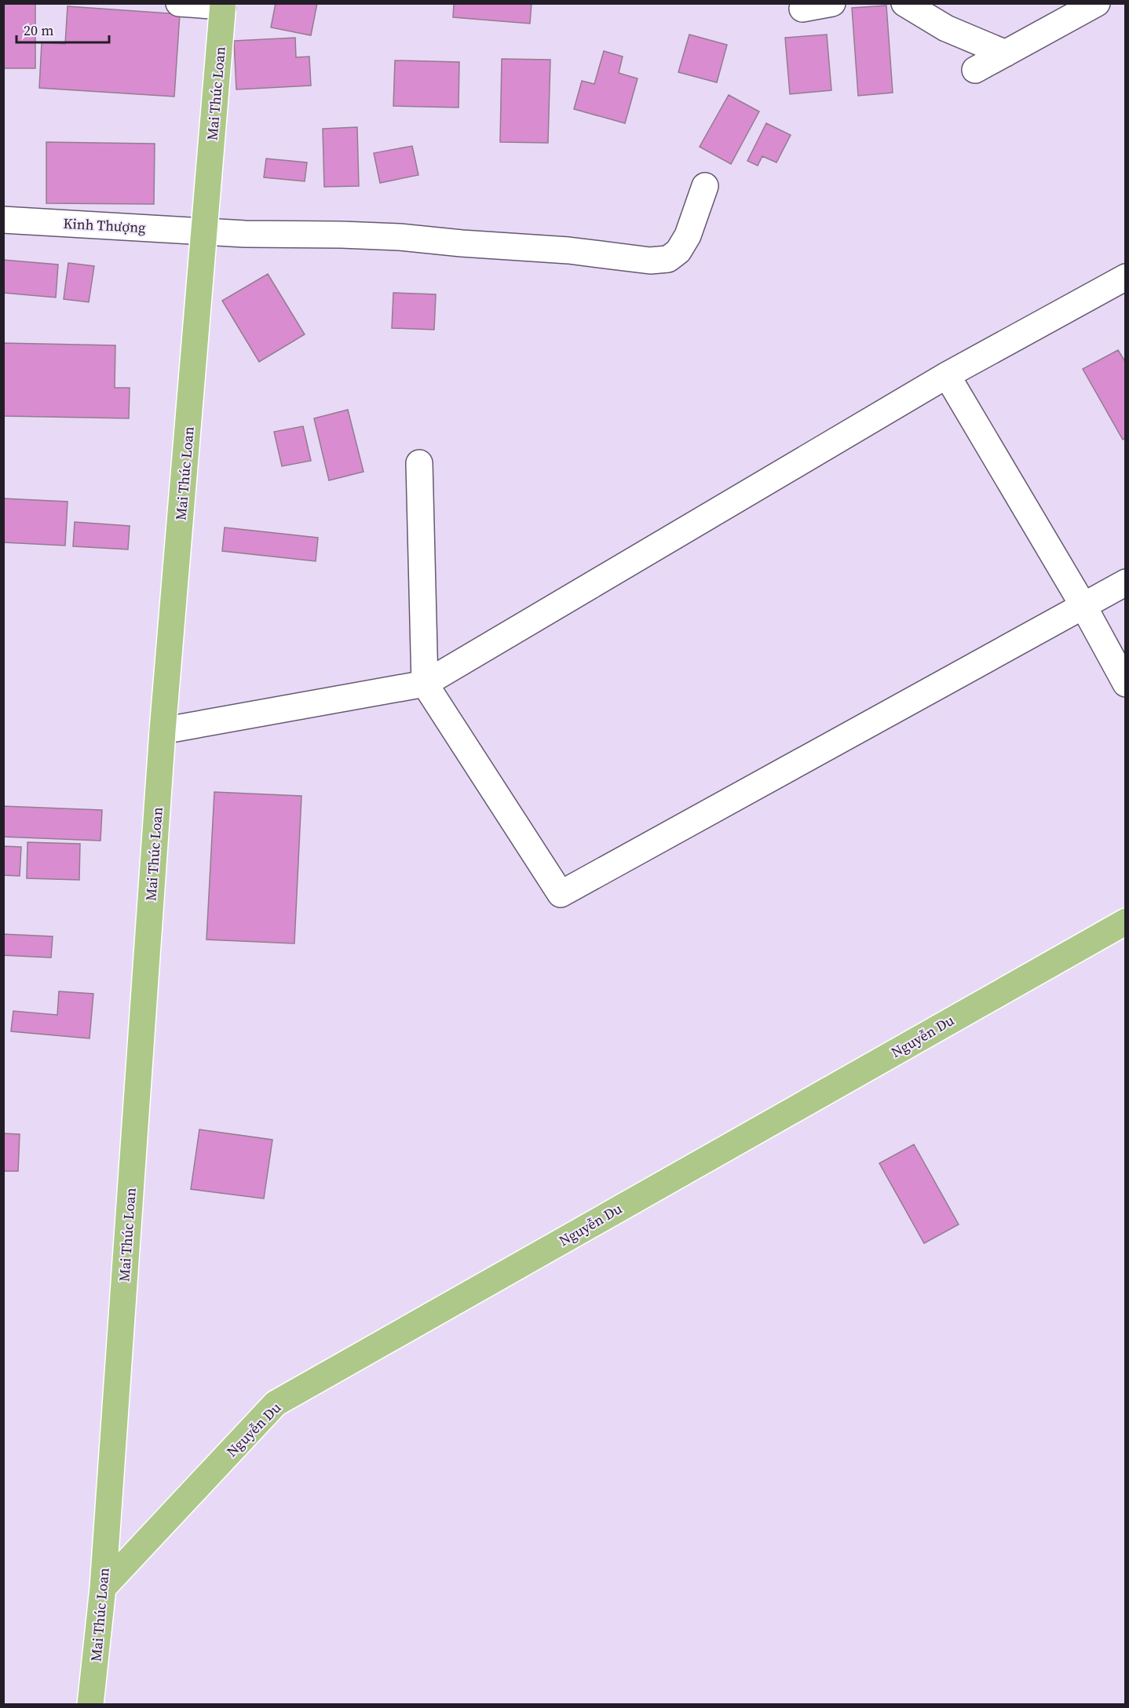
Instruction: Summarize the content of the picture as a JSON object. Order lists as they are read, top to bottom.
{
  "streets": {
    "main road": ["Mai Thúc Loan", "Nguyễn Du"],
    "street": ["Kinh Thượng"]
  },
  "crossings": [
    ["Mai Thúc Loan", "Kinh Thượng"],
    ["Mai Thúc Loan", "Nguyễn Du"]
  ],
  "scale_bar": "20 m"
}
